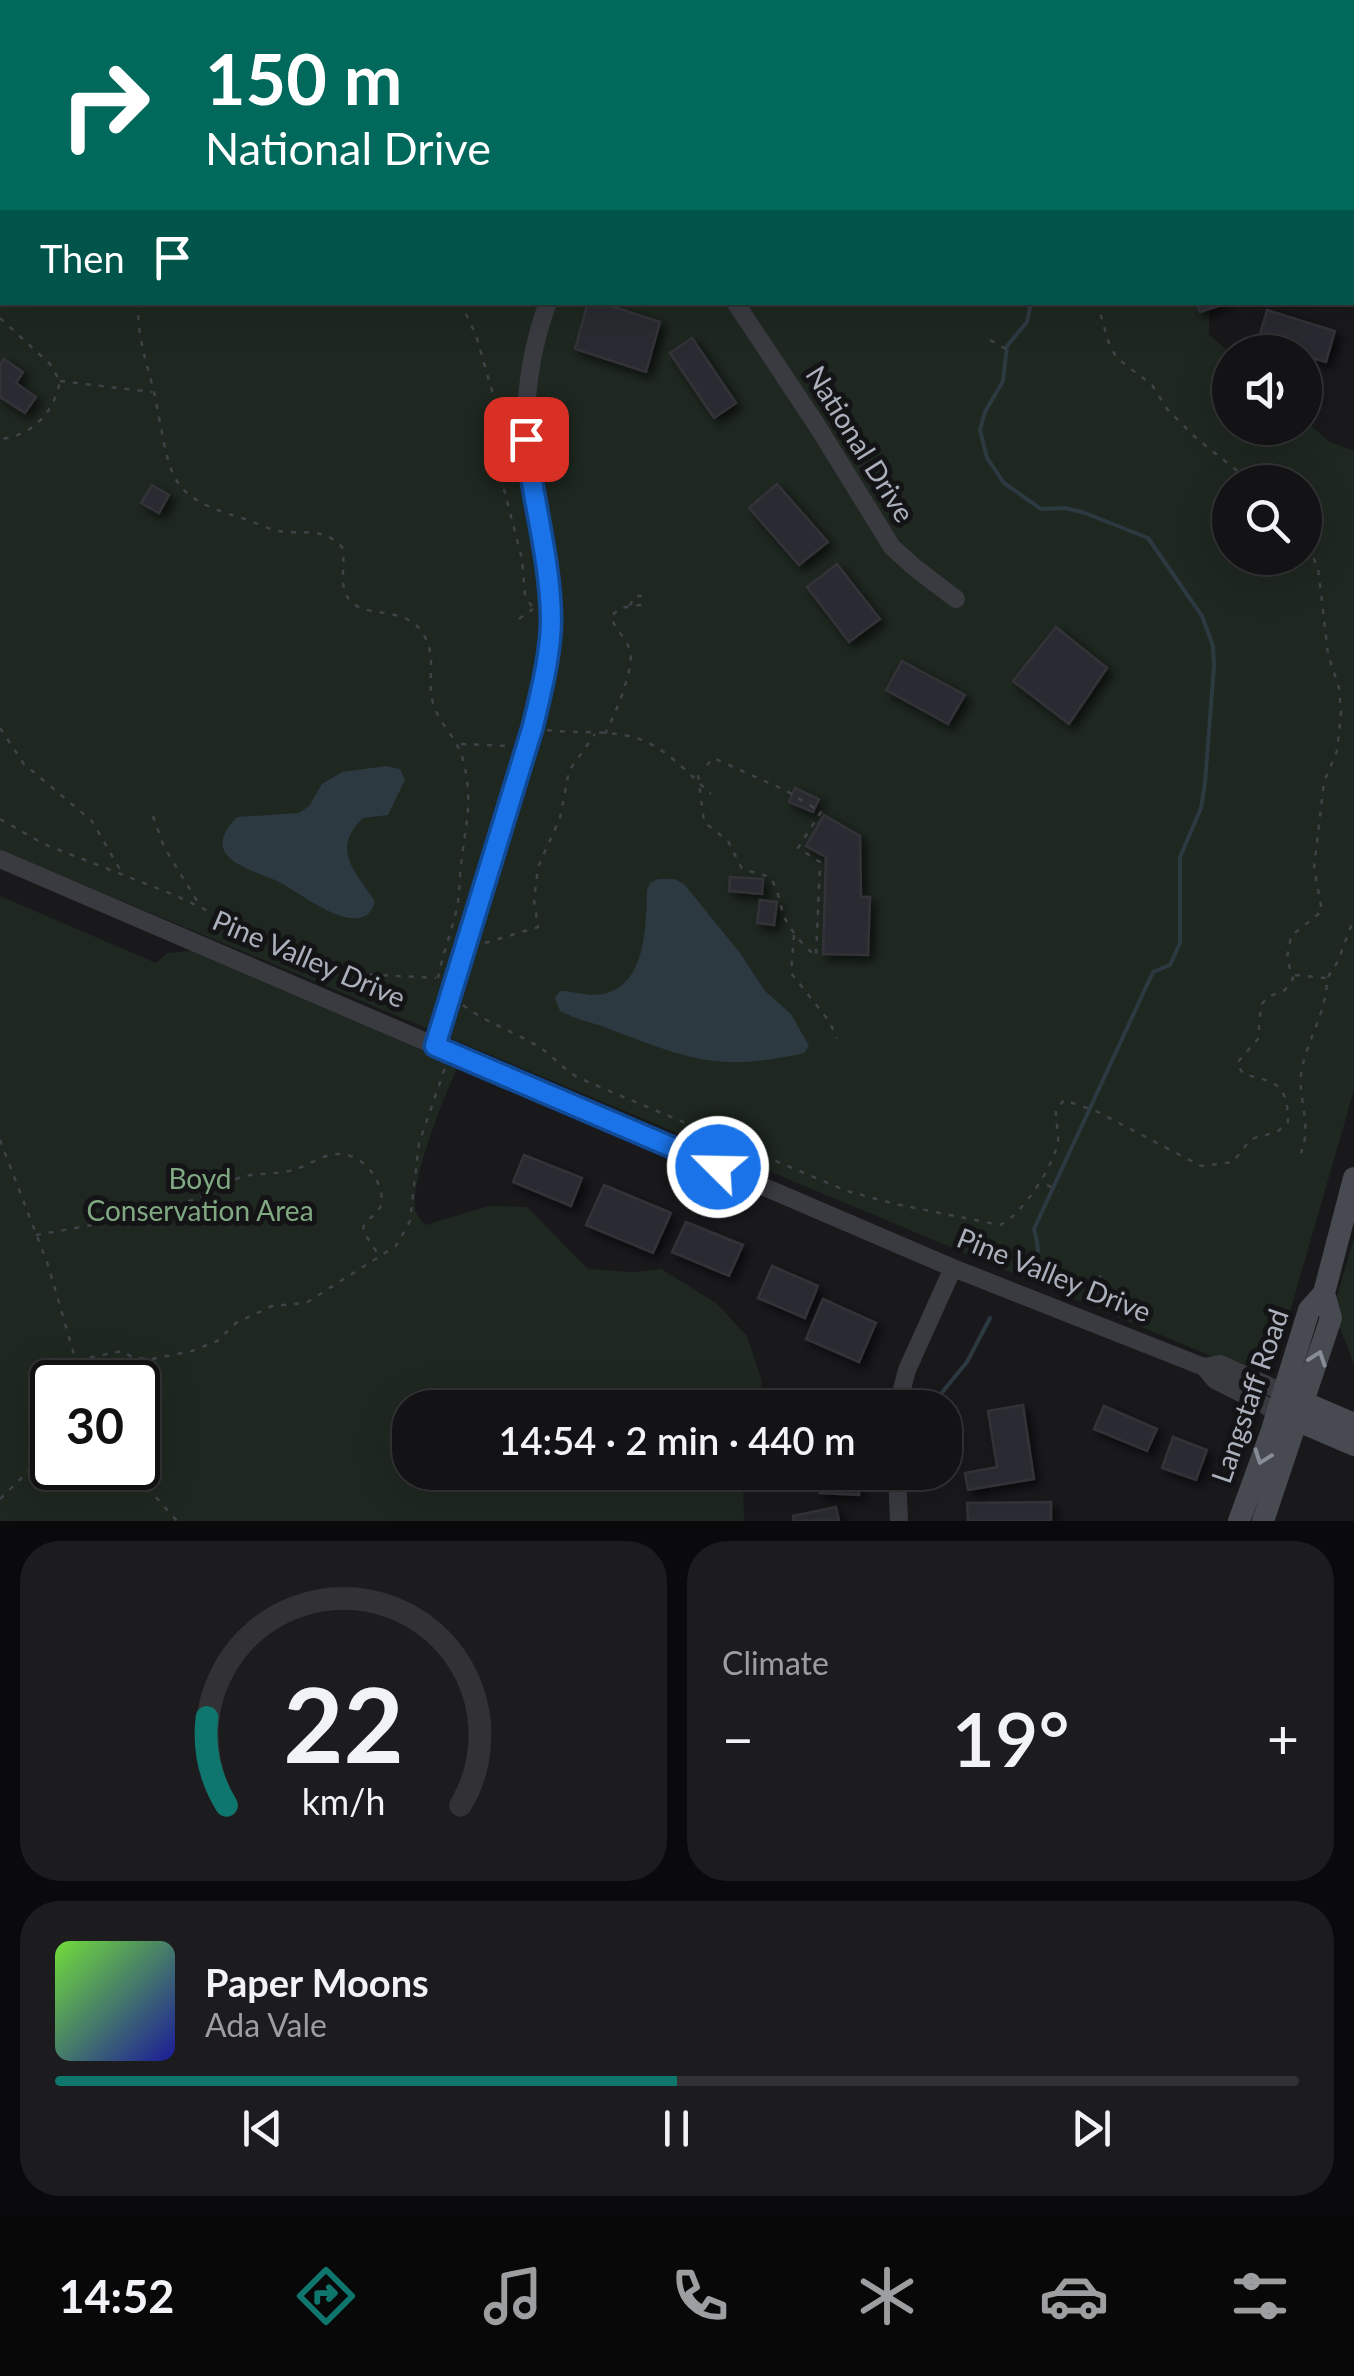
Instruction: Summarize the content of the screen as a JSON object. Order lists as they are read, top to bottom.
{
  "streets": {
    "main road": ["Pine Valley Drive", "Langstaff Road"],
    "street": ["National Drive"]
  },
  "crossings": [
    ["Pine Valley Drive", "Langstaff Road"]
  ],
  "parks": ["Boyd Conservation Area"],
  "page": {
    "turn": ["150 m", "National Drive"],
    "then": "Then",
    "limit": "30",
    "trip": "14:54 · 2 min · 440 m",
    "tile": "Climate",
    "heat": ["−", "19°", "+"],
    "song": ["Paper Moons", "Ada Vale"],
    "tabs": "14:52",
    "gauge": ["22", "km/h"]
  }
}
